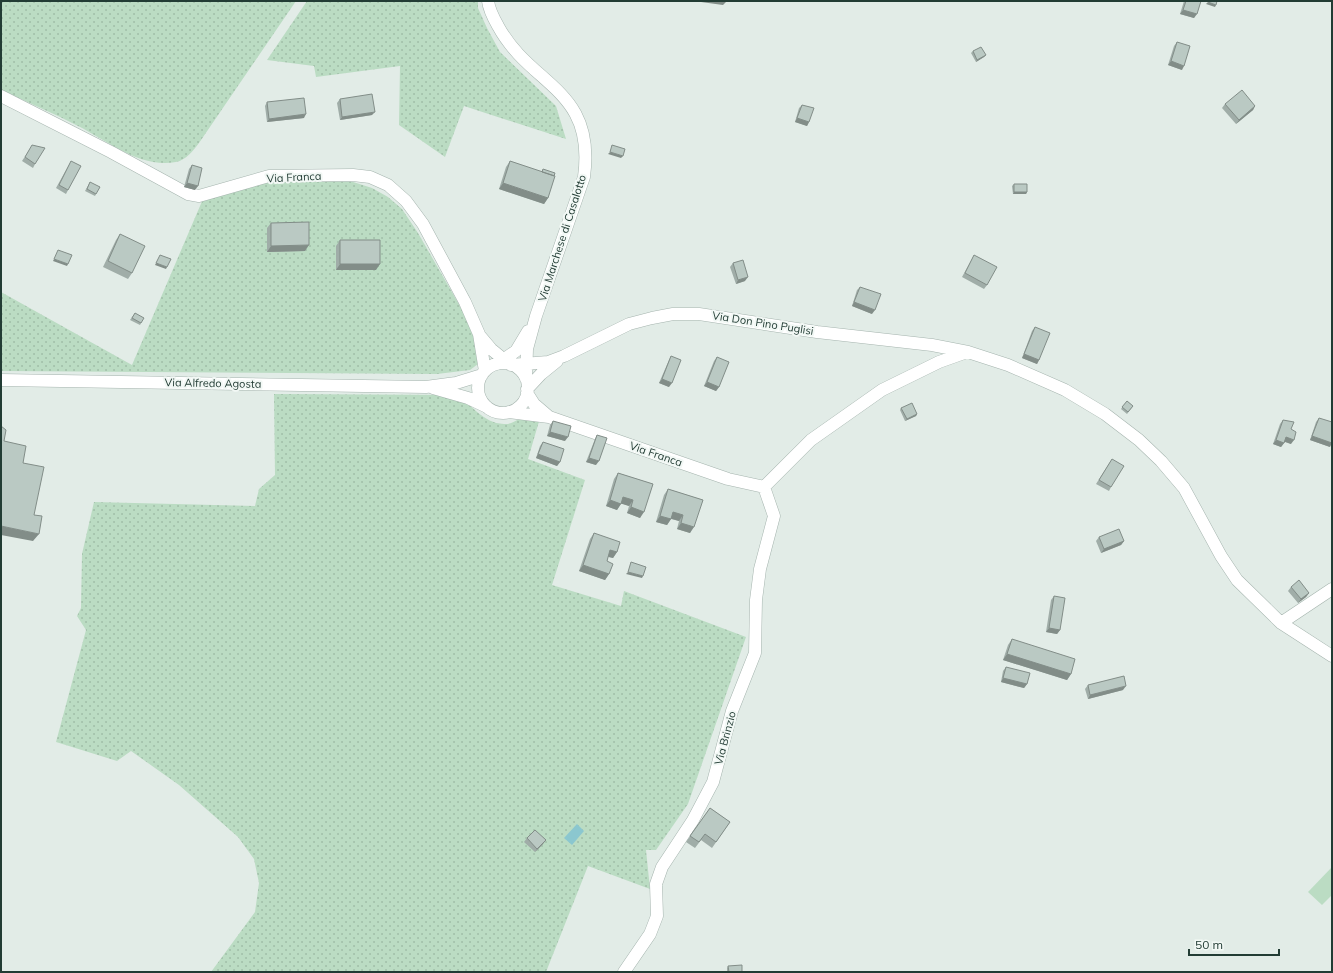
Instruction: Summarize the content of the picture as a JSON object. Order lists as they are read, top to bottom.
{
  "streets": {
    "street": [
      "Via Franca",
      "Via Marchese di Casalotto",
      "Via Don Pino Puglisi",
      "Via Alfredo Agosta",
      "Via Brinzio"
    ]
  },
  "crossings": [
    ["Via Franca", "Via Brinzio"]
  ],
  "scale_bar": "50 m"
}
